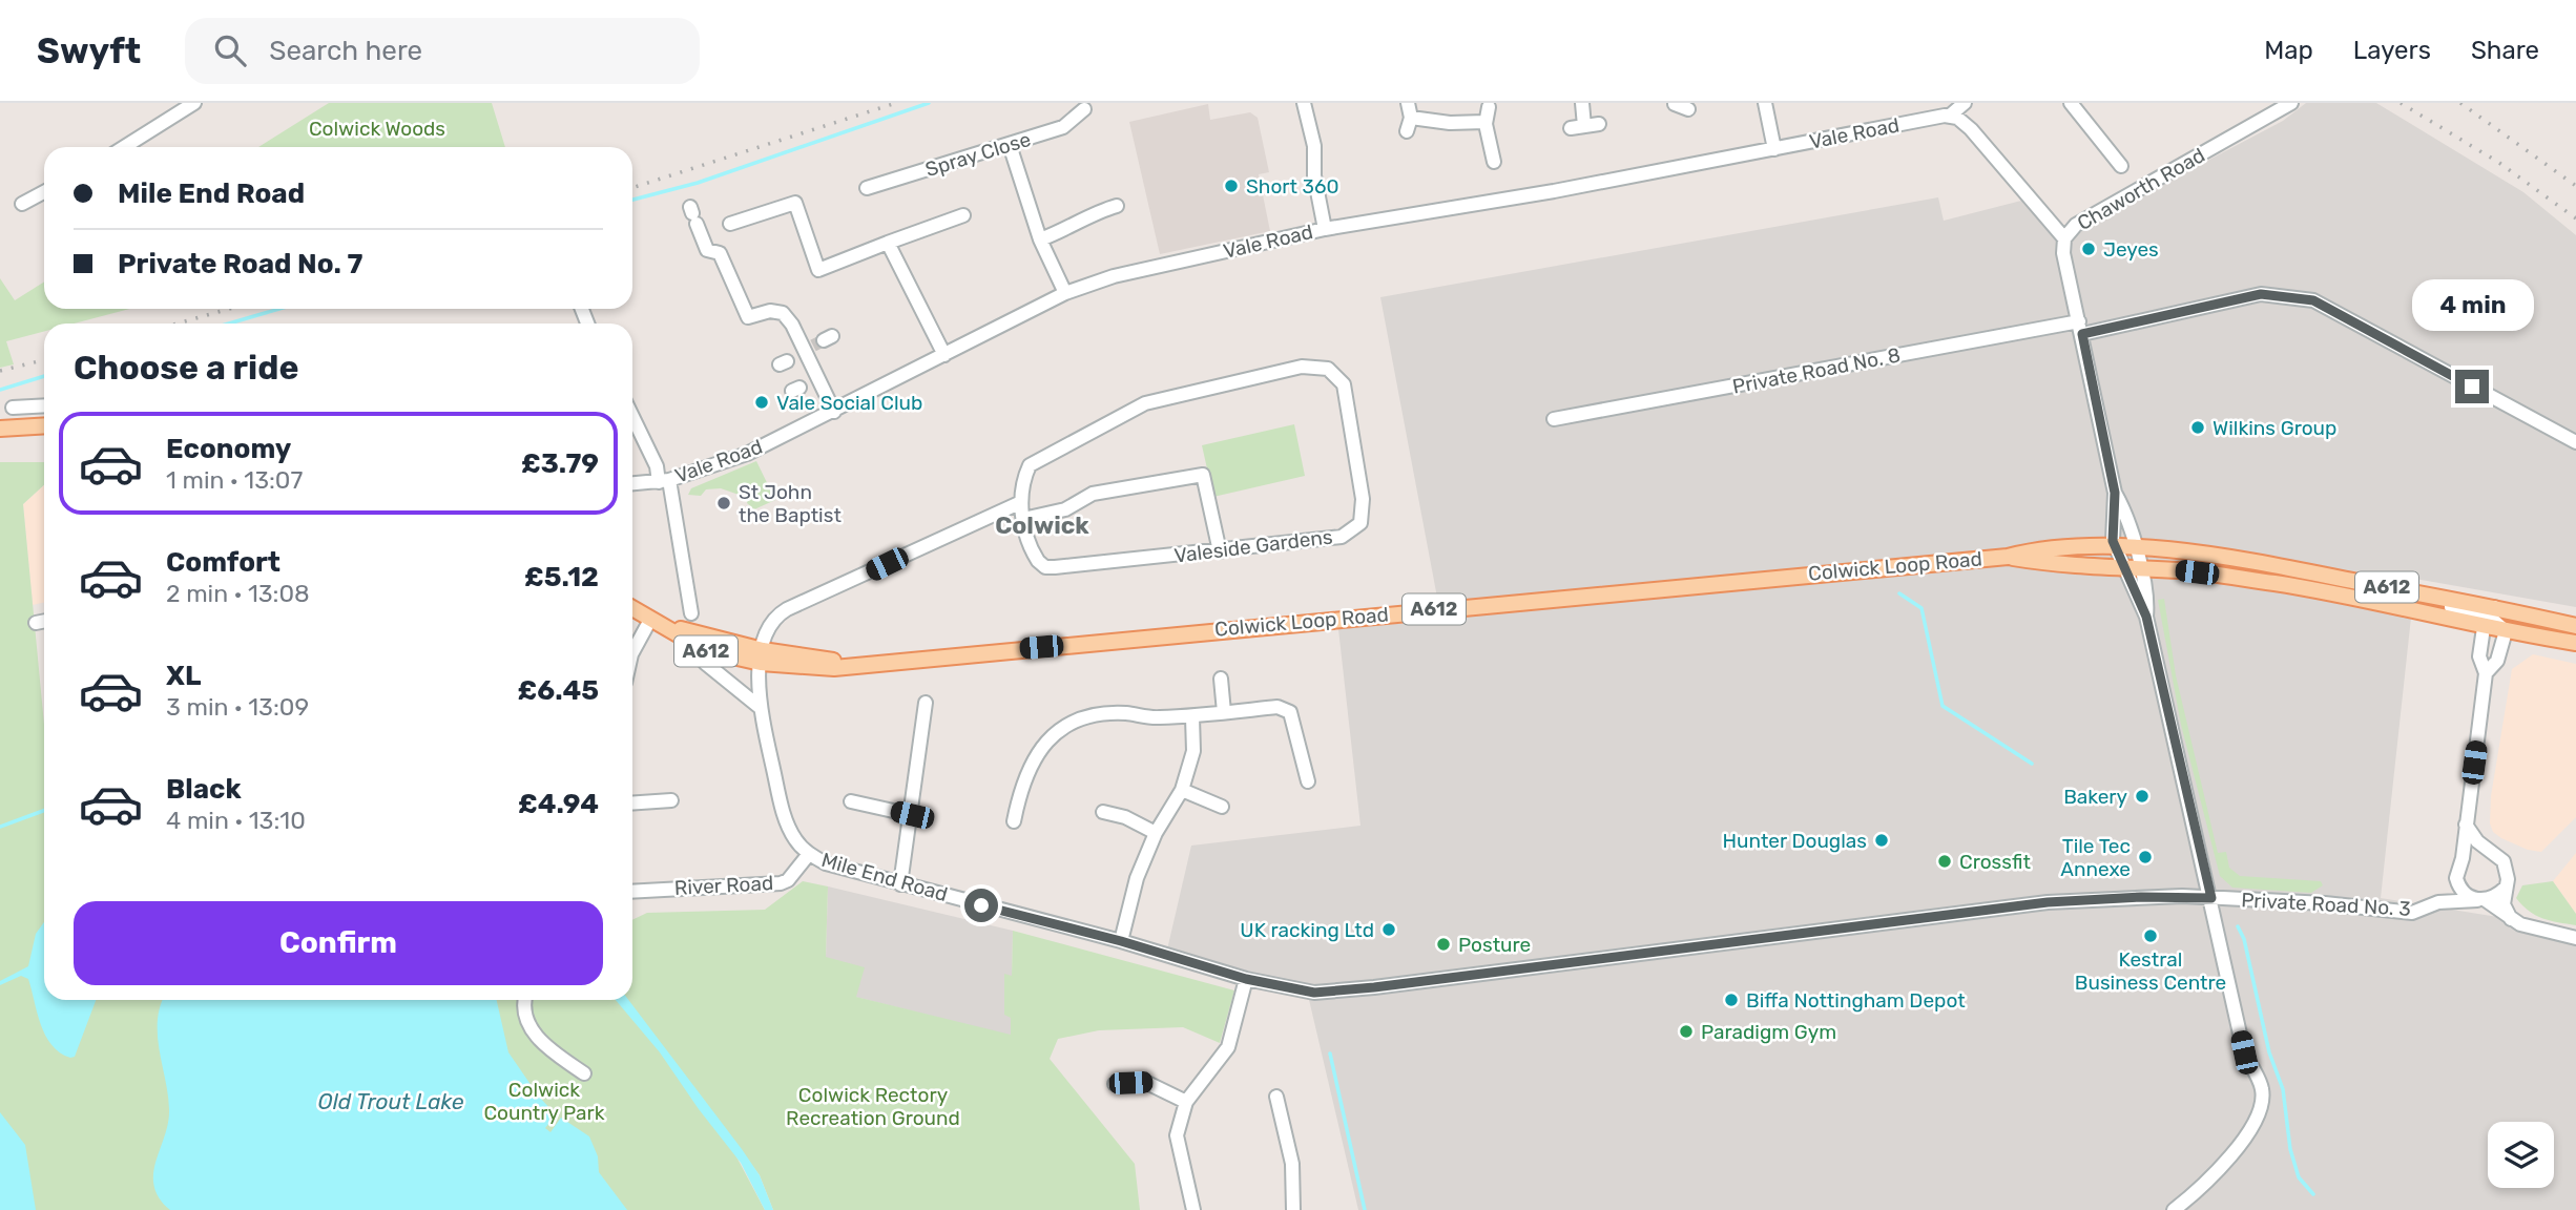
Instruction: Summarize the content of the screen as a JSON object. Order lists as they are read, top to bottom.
{
  "streets": {
    "main road": ["Colwick Loop Road", "A612"],
    "street": [
      "Vale Road",
      "Spray Close",
      "Chaworth Road",
      "Private Road No. 8",
      "Valeside Gardens",
      "Mile End Road",
      "River Road",
      "Private Road No. 3"
    ]
  },
  "crossings": [
    ["Vale Road", "Chaworth Road"],
    ["Colwick Loop Road", "A612"],
    ["Colwick Loop Road", "Mile End Road"],
    ["A612", "Mile End Road"],
    ["Mile End Road", "River Road"],
    ["Mile End Road", "Private Road No. 3"]
  ],
  "districts": ["Colwick"],
  "water": ["Old Trout Lake"],
  "parks": ["Colwick Woods", "Colwick Country Park", "Colwick Rectory Recreation Ground"],
  "places": [
    "Short 360",
    "Jeyes",
    "Vale Social Club",
    "Wilkins Group",
    "St John the Baptist",
    "Bakery",
    "Hunter Douglas",
    "Tile Tec Annexe",
    "Crossfit",
    "UK racking Ltd",
    "Kestral Business Centre",
    "Posture",
    "Biffa Nottingham Depot",
    "Paradigm Gym"
  ],
  "page": {
    "header": "Swyft",
    "search": "Search here",
    "nav": ["Map", "Layers", "Share"],
    "banner": ["Mile End Road", "Private Road No. 7"],
    "bubble": "4 min",
    "heading": "Choose a ride",
    "list": [
      {
        "name": "Economy",
        "note": "1 min · 13:07",
        "value": "£3.79"
      },
      {
        "name": "Comfort",
        "note": "2 min · 13:08",
        "value": "£5.12"
      },
      {
        "name": "XL",
        "note": "3 min · 13:09",
        "value": "£6.45"
      },
      {
        "name": "Black",
        "note": "4 min · 13:10",
        "value": "£4.94"
      }
    ],
    "buttons": "Confirm"
  }
}
